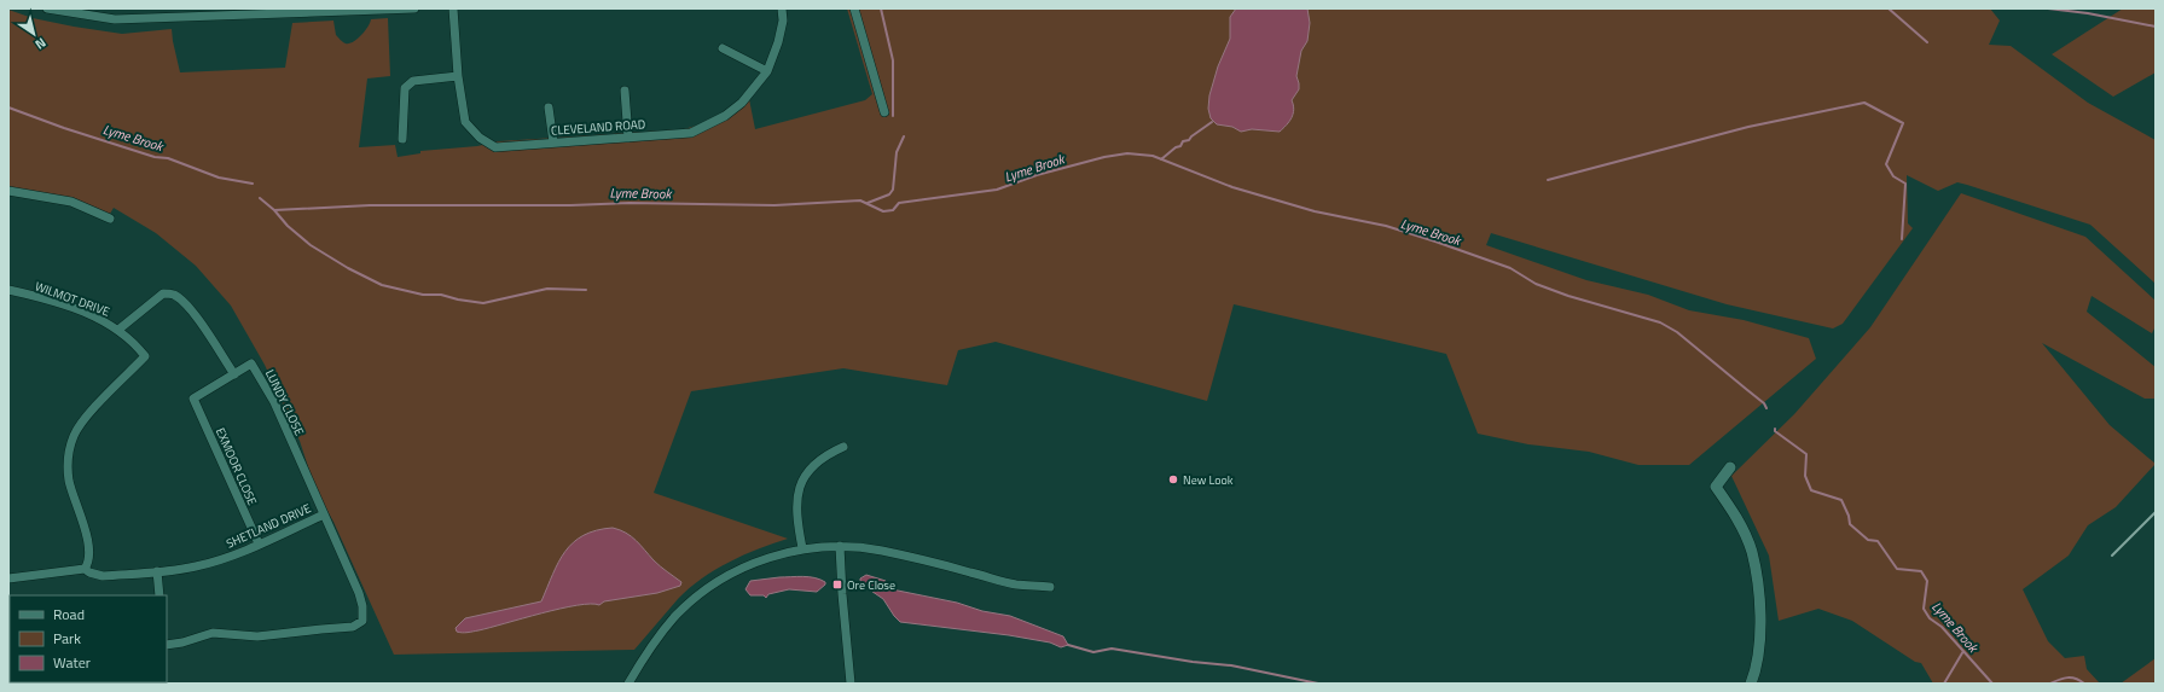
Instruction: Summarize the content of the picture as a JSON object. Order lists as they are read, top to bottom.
{
  "streets": {
    "street": [
      "CLEVELAND ROAD",
      "WILMOT DRIVE",
      "LUNDY CLOSE",
      "EXMOOR CLOSE",
      "SHETLAND DRIVE"
    ]
  },
  "crossings": [
    ["WILMOT DRIVE", "SHETLAND DRIVE"],
    ["LUNDY CLOSE", "EXMOOR CLOSE"],
    ["LUNDY CLOSE", "SHETLAND DRIVE"],
    ["EXMOOR CLOSE", "SHETLAND DRIVE"]
  ],
  "water": ["Lyme Brook"],
  "places": {
    "other": ["New Look"],
    "transit": ["Ore Close"]
  },
  "legend": ["Road", "Park", "Water"],
  "north": "bottom right"
}
